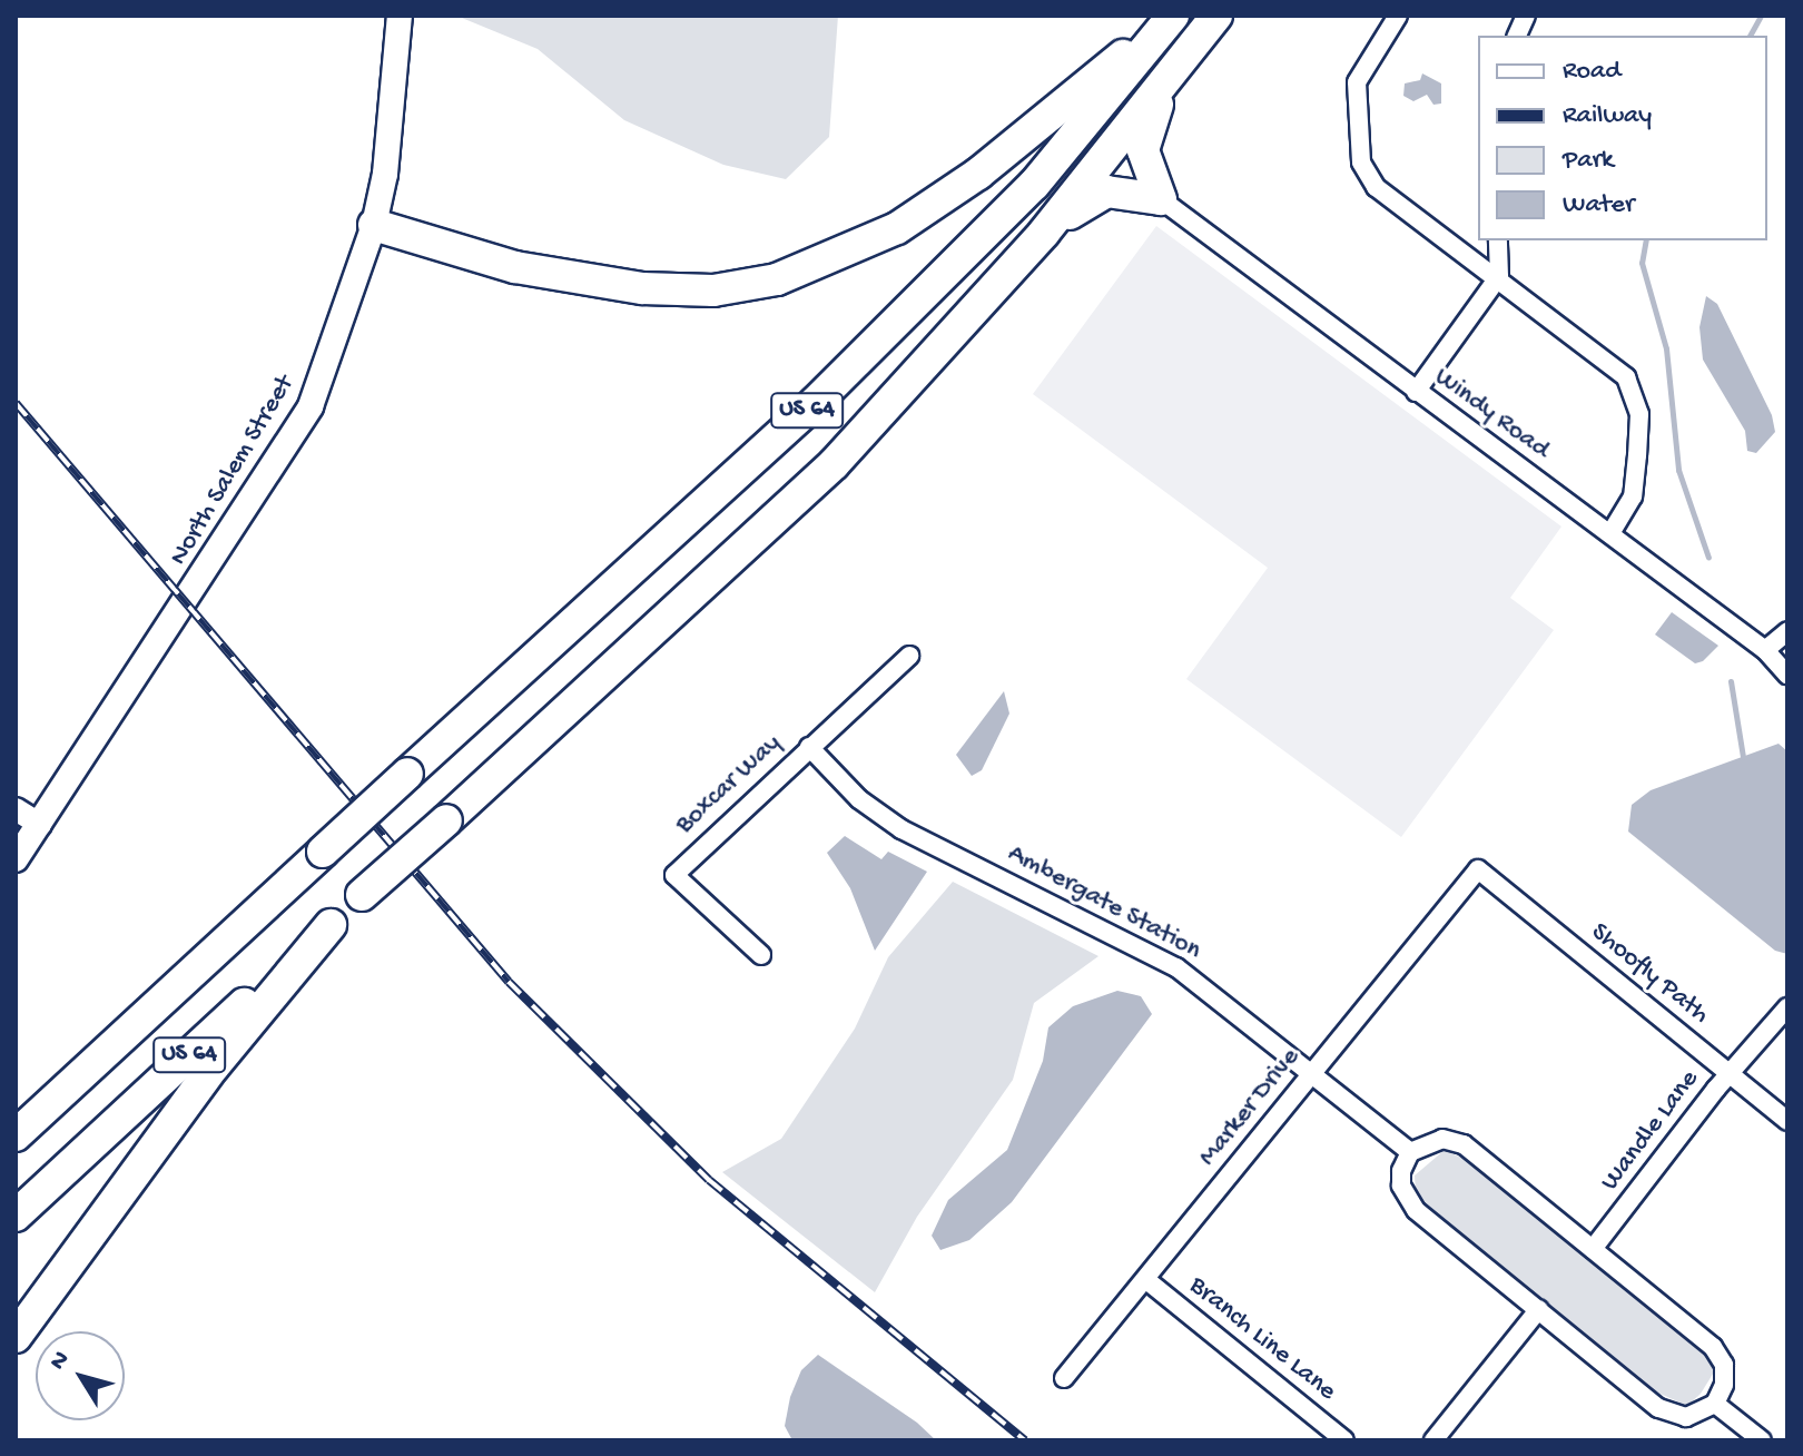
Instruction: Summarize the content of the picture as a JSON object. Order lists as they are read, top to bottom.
{
  "streets": {
    "highway": ["US 64"],
    "main road": ["North Salem Street"],
    "street": [
      "Windy Road",
      "Boxcar Way",
      "Ambergate Station",
      "Shoofly Path",
      "Marker Drive",
      "Wandle Lane",
      "Branch Line Lane"
    ]
  },
  "crossings": [
    ["Boxcar Way", "Ambergate Station"],
    ["Ambergate Station", "Marker Drive"],
    ["Shoofly Path", "Marker Drive"],
    ["Shoofly Path", "Wandle Lane"],
    ["Marker Drive", "Branch Line Lane"]
  ],
  "legend": [
    "Road",
    "Railway",
    "Park",
    "Water"
  ],
  "north": "top left"
}
